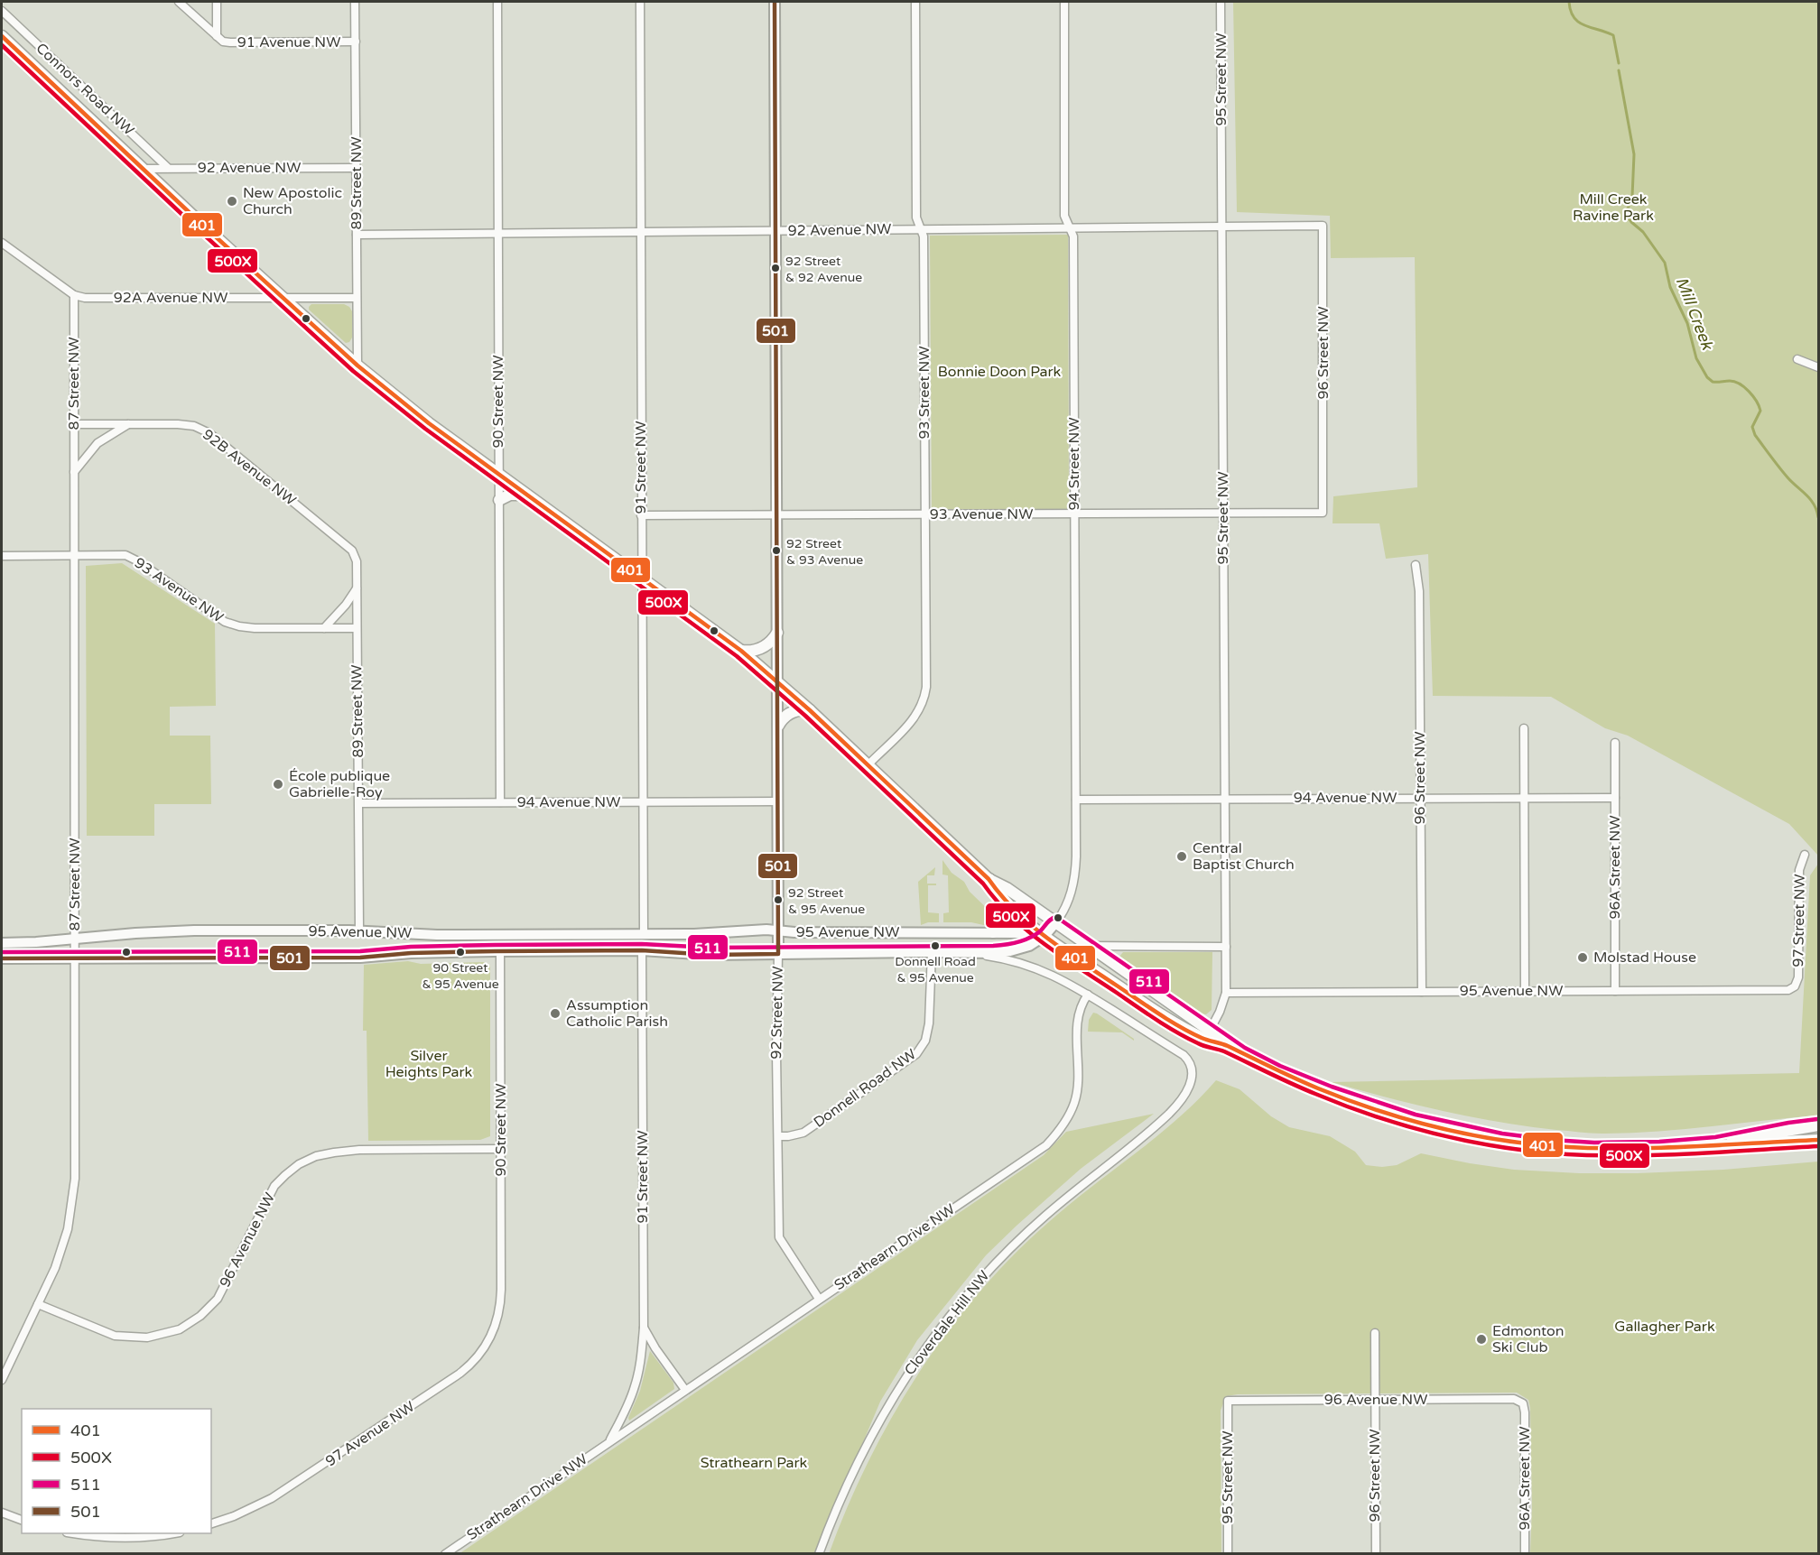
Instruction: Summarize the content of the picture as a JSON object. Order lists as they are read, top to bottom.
{
  "streets": {
    "main road": ["Connors Road NW"],
    "street": [
      "91 Avenue NW",
      "95 Street NW",
      "92 Avenue NW",
      "89 Street NW",
      "92A Avenue NW",
      "96 Street NW",
      "87 Street NW",
      "93 Street NW",
      "90 Street NW",
      "94 Street NW",
      "92B Avenue NW",
      "91 Street NW",
      "93 Avenue NW",
      "94 Avenue NW",
      "96A Street NW",
      "97 Street NW",
      "95 Avenue NW",
      "92 Street NW",
      "Donnell Road NW",
      "96 Avenue NW",
      "Strathearn Drive NW",
      "Cloverdale Hill NW",
      "97 Avenue NW"
    ]
  },
  "crossings": [
    ["91 Avenue NW", "89 Street NW"],
    ["95 Street NW", "Connors Road NW"],
    ["95 Street NW", "92 Avenue NW"],
    ["95 Street NW", "93 Avenue NW"],
    ["95 Street NW", "94 Avenue NW"],
    ["95 Street NW", "95 Avenue NW"],
    ["95 Street NW", "96 Avenue NW"],
    ["Connors Road NW", "92 Avenue NW"],
    ["Connors Road NW", "89 Street NW"],
    ["Connors Road NW", "92A Avenue NW"],
    ["Connors Road NW", "93 Street NW"],
    ["Connors Road NW", "90 Street NW"],
    ["Connors Road NW", "94 Street NW"],
    ["Connors Road NW", "91 Street NW"],
    ["Connors Road NW", "95 Avenue NW"],
    ["Connors Road NW", "92 Street NW"],
    ["92 Avenue NW", "89 Street NW"],
    ["92 Avenue NW", "96 Street NW"],
    ["92 Avenue NW", "93 Street NW"],
    ["92 Avenue NW", "90 Street NW"],
    ["92 Avenue NW", "94 Street NW"],
    ["92 Avenue NW", "91 Street NW"],
    ["92 Avenue NW", "92 Street NW"],
    ["89 Street NW", "92A Avenue NW"],
    ["89 Street NW", "92B Avenue NW"],
    ["89 Street NW", "93 Avenue NW"],
    ["89 Street NW", "94 Avenue NW"],
    ["89 Street NW", "95 Avenue NW"],
    ["92A Avenue NW", "87 Street NW"],
    ["96 Street NW", "93 Avenue NW"],
    ["96 Street NW", "94 Avenue NW"],
    ["96 Street NW", "95 Avenue NW"],
    ["96 Street NW", "96 Avenue NW"],
    ["87 Street NW", "92B Avenue NW"],
    ["87 Street NW", "93 Avenue NW"],
    ["87 Street NW", "95 Avenue NW"],
    ["87 Street NW", "96 Avenue NW"],
    ["93 Street NW", "93 Avenue NW"],
    ["90 Street NW", "94 Avenue NW"],
    ["90 Street NW", "95 Avenue NW"],
    ["90 Street NW", "96 Avenue NW"],
    ["90 Street NW", "97 Avenue NW"],
    ["94 Street NW", "93 Avenue NW"],
    ["94 Street NW", "94 Avenue NW"],
    ["94 Street NW", "95 Avenue NW"],
    ["91 Street NW", "93 Avenue NW"],
    ["91 Street NW", "94 Avenue NW"],
    ["91 Street NW", "95 Avenue NW"],
    ["91 Street NW", "Strathearn Drive NW"],
    ["93 Avenue NW", "92 Street NW"],
    ["94 Avenue NW", "96A Street NW"],
    ["94 Avenue NW", "92 Street NW"],
    ["96A Street NW", "95 Avenue NW"],
    ["96A Street NW", "96 Avenue NW"],
    ["97 Street NW", "95 Avenue NW"],
    ["95 Avenue NW", "92 Street NW"],
    ["95 Avenue NW", "Donnell Road NW"],
    ["95 Avenue NW", "Strathearn Drive NW"],
    ["95 Avenue NW", "Cloverdale Hill NW"],
    ["92 Street NW", "Donnell Road NW"],
    ["92 Street NW", "Strathearn Drive NW"]
  ],
  "water": ["Mill Creek"],
  "parks": [
    "Mill Creek Ravine Park",
    "Bonnie Doon Park",
    "Silver Heights Park",
    "Gallagher Park",
    "Strathearn Park"
  ],
  "places": [
    "New Apostolic Church",
    "92 Street & 92 Avenue",
    "92 Street & 93 Avenue",
    "École publique Gabrielle-Roy",
    "Central Baptist Church",
    "92 Street & 95 Avenue",
    "Donnell Road & 95 Avenue",
    "90 Street & 95 Avenue",
    "Molstad House",
    "Assumption Catholic Parish",
    "Edmonton Ski Club"
  ],
  "lines": [
    "transit line 501",
    "transit line 401",
    "transit line 500X",
    "transit line 511"
  ],
  "legend": [
    "401",
    "500X",
    "511",
    "501"
  ]
}
